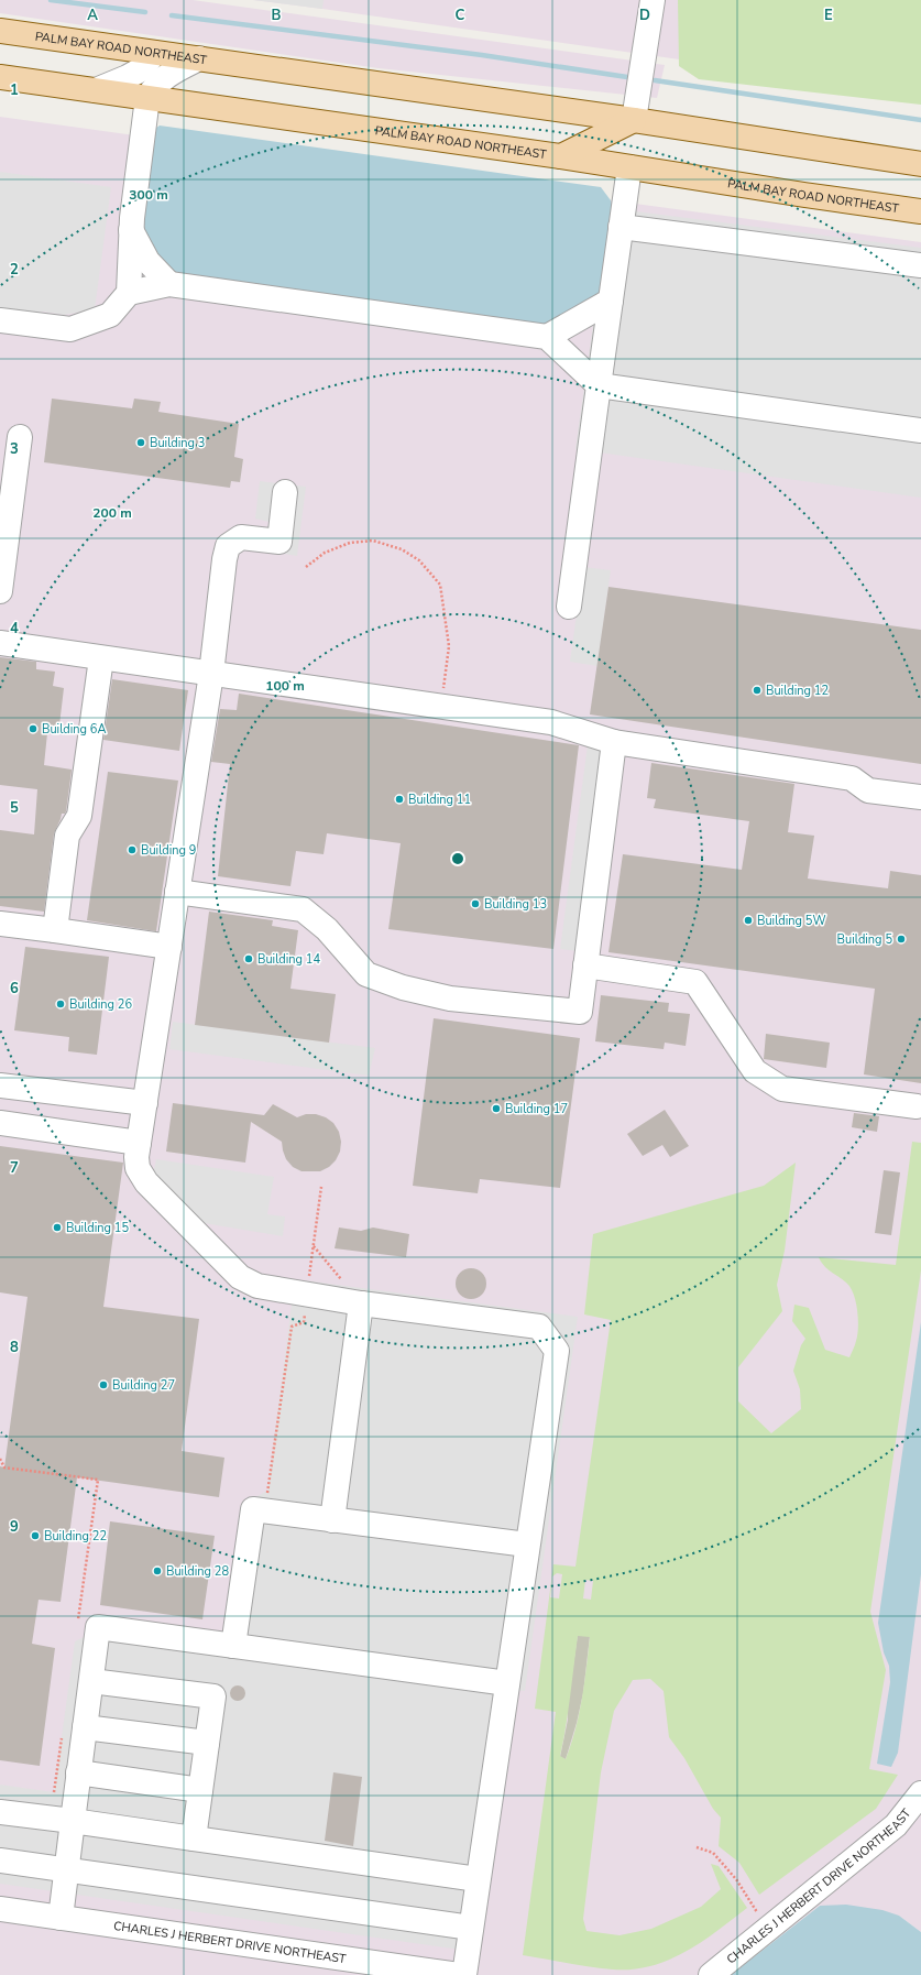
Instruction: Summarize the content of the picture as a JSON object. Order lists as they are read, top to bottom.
{
  "streets": {
    "main road": ["PALM BAY ROAD NORTHEAST"],
    "street": ["CHARLES J HERBERT DRIVE NORTHEAST"]
  },
  "places": [
    "Building 3",
    "Building 12",
    "Building 6A",
    "Building 11",
    "Building 9",
    "Building 13",
    "Building 5W",
    "Building 5",
    "Building 14",
    "Building 26",
    "Building 17",
    "Building 15",
    "Building 27",
    "Building 22",
    "Building 28"
  ],
  "grid": {
    "columns": [
      "A",
      "B",
      "C",
      "D",
      "E"
    ],
    "rows": [
      "1",
      "2",
      "3",
      "4",
      "5",
      "6",
      "7",
      "8",
      "9"
    ]
  },
  "rings": ["300 m", "200 m", "100 m"]
}
